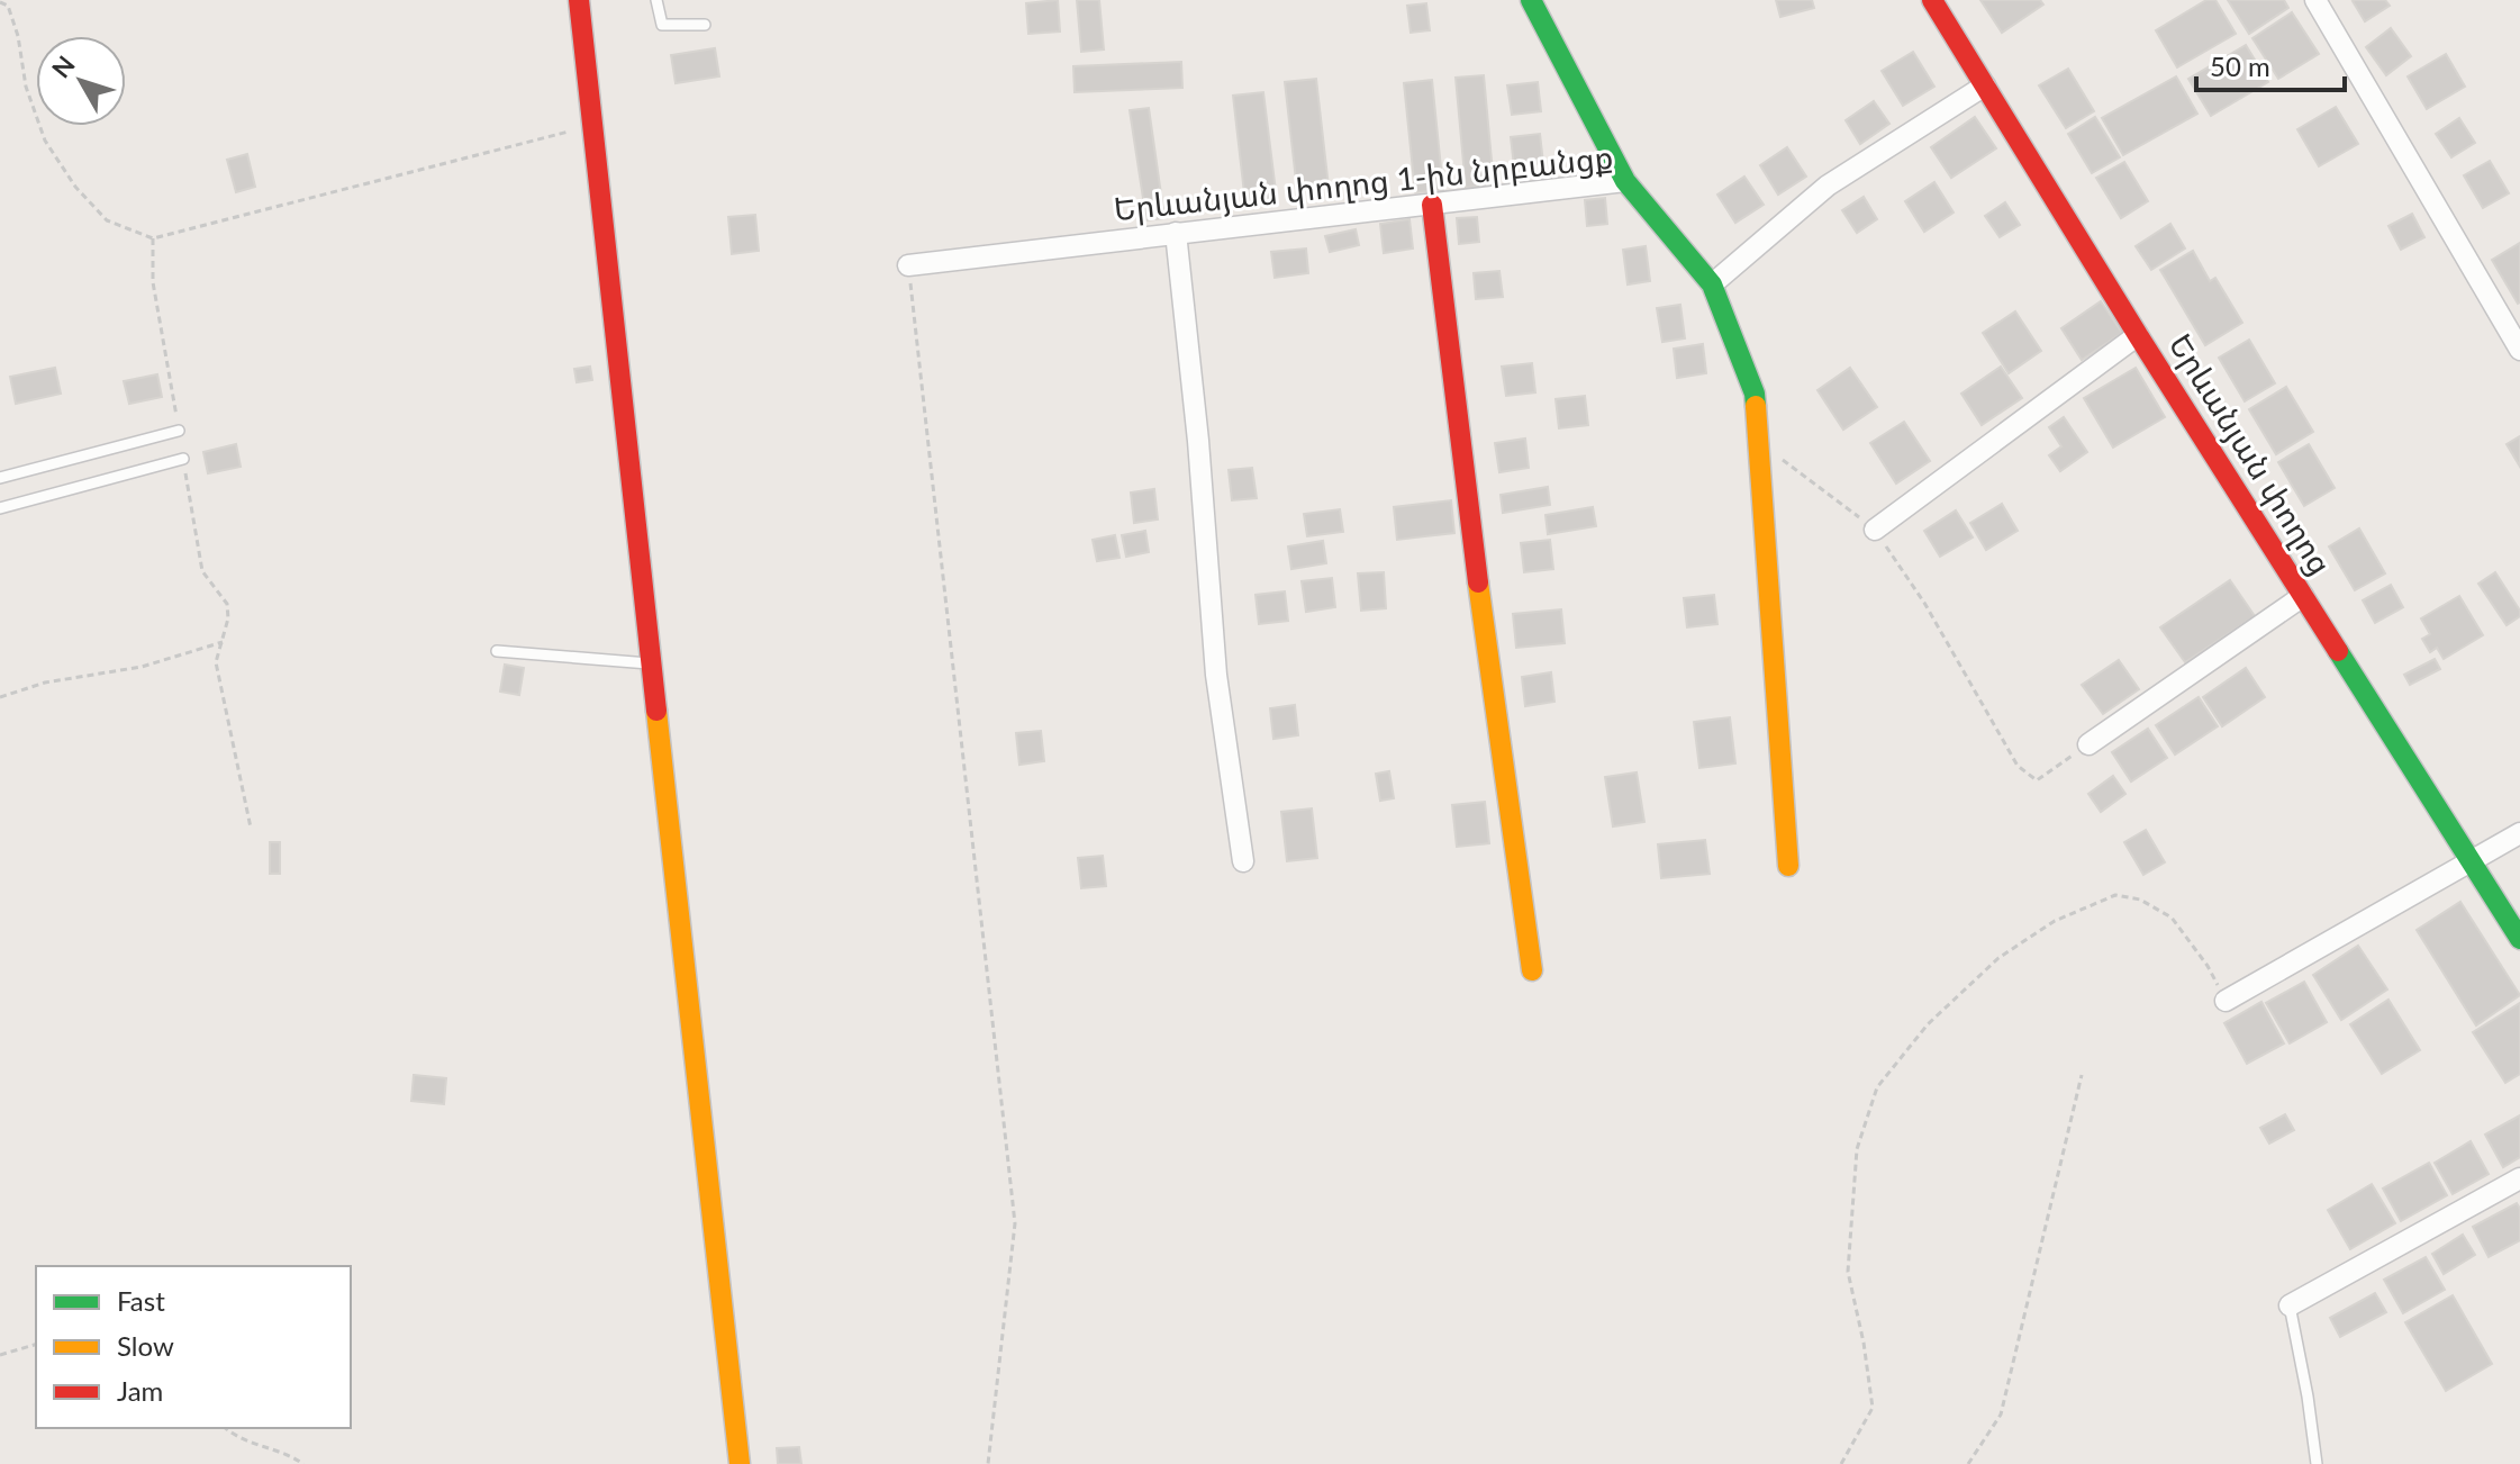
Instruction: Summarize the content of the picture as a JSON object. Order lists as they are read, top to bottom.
{
  "streets": {
    "main road": ["Երևանյան փողոց 1-ին նրբանցք", "Երևանյան փողոց"]
  },
  "legend": ["Fast", "Slow", "Jam"],
  "scale_bar": "50 m",
  "north": "top left"
}
